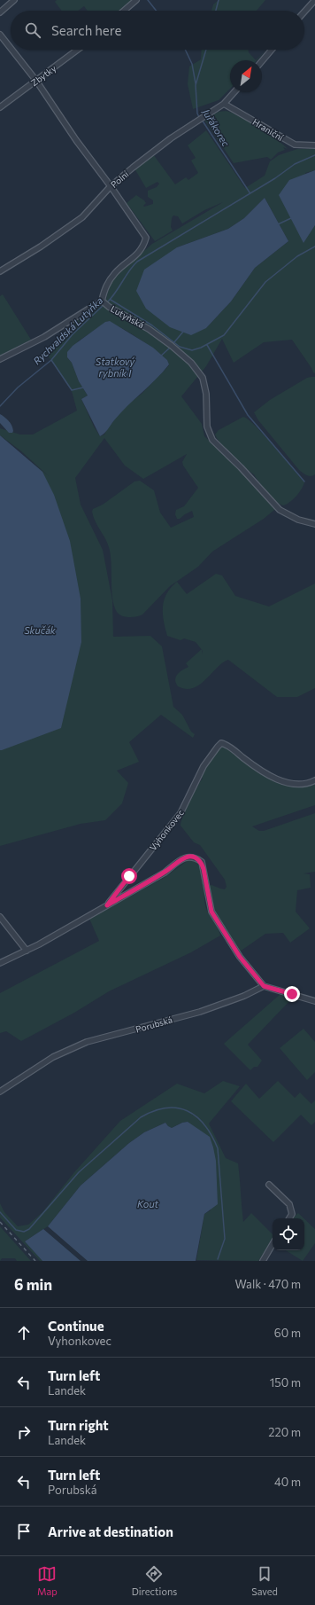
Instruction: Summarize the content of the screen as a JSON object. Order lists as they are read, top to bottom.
{
  "streets": {
    "street": [
      "Zbytky",
      "Hraniční",
      "Polní",
      "Lutyňská",
      "Vyhonkovec",
      "Porubská"
    ]
  },
  "crossings": [
    ["Zbytky", "Lutyňská"],
    ["Hraniční", "Polní"],
    ["Polní", "Lutyňská"]
  ],
  "water": [
    "Juřákorec",
    "Rychvaldská Lutyňka",
    "Statkový rybník I",
    "Skučák",
    "Kout"
  ],
  "north": "top right",
  "page": {
    "search": "Search here",
    "heading": ["6 min", "Walk · 470 m"],
    "list": [
      ["Continue", "Vyhonkovec", "60 m"],
      ["Turn left", "Landek", "150 m"],
      ["Turn right", "Landek", "220 m"],
      ["Turn left", "Porubská", "40 m"],
      "Arrive at destination"
    ],
    "nav": ["Map", "Directions", "Saved"]
  }
}
